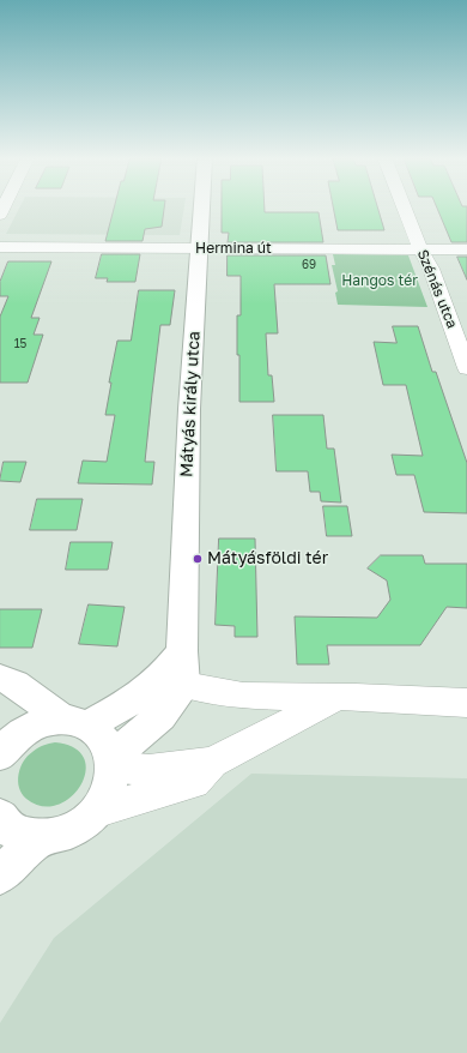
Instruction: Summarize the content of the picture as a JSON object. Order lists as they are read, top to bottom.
{
  "streets": {
    "street": ["Hermina út", "Szénás utca", "Mátyás király utca"]
  },
  "crossings": [
    ["Hermina út", "Szénás utca"],
    ["Hermina út", "Mátyás király utca"]
  ],
  "parks": ["Hangos tér"],
  "places": ["Mátyásföldi tér"],
  "house_numbers": ["69", "15"]
}
